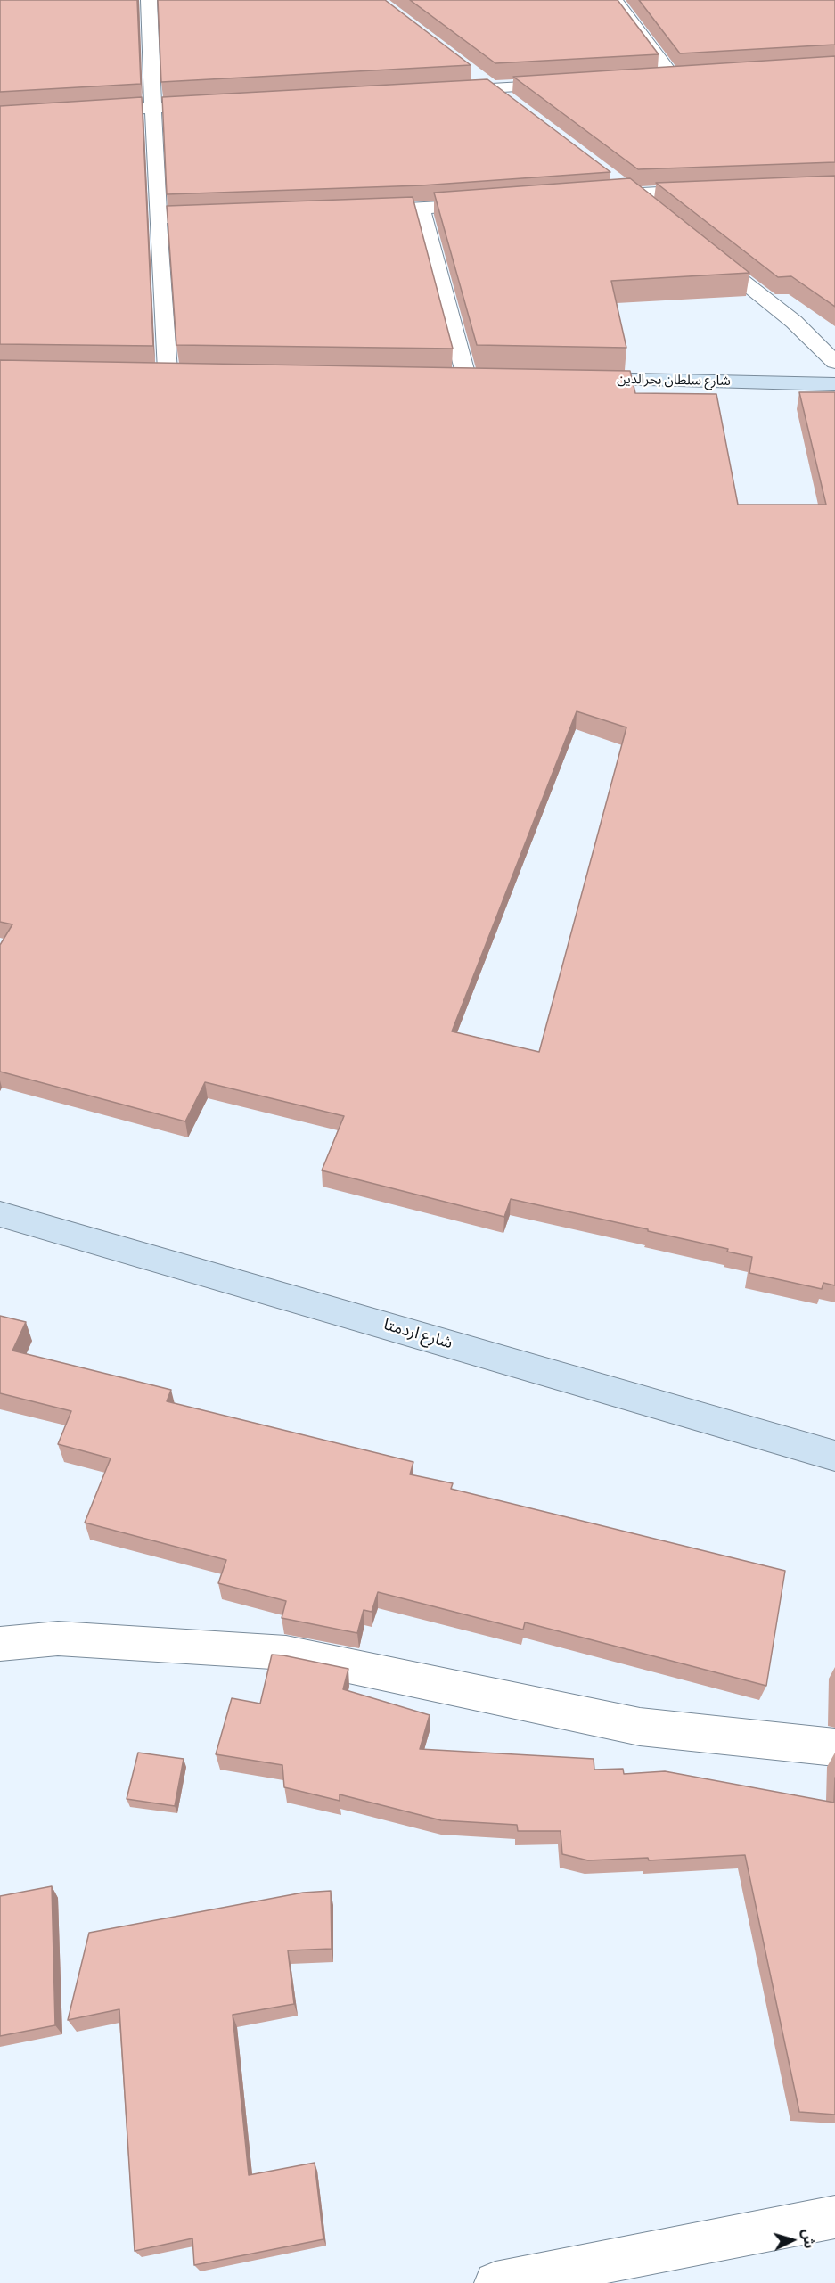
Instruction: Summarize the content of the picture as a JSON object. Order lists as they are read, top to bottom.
{
  "streets": {
    "main road": ["شارع سلطان بحرالدين", "شارع اردمتا"]
  },
  "north": "right"
}
